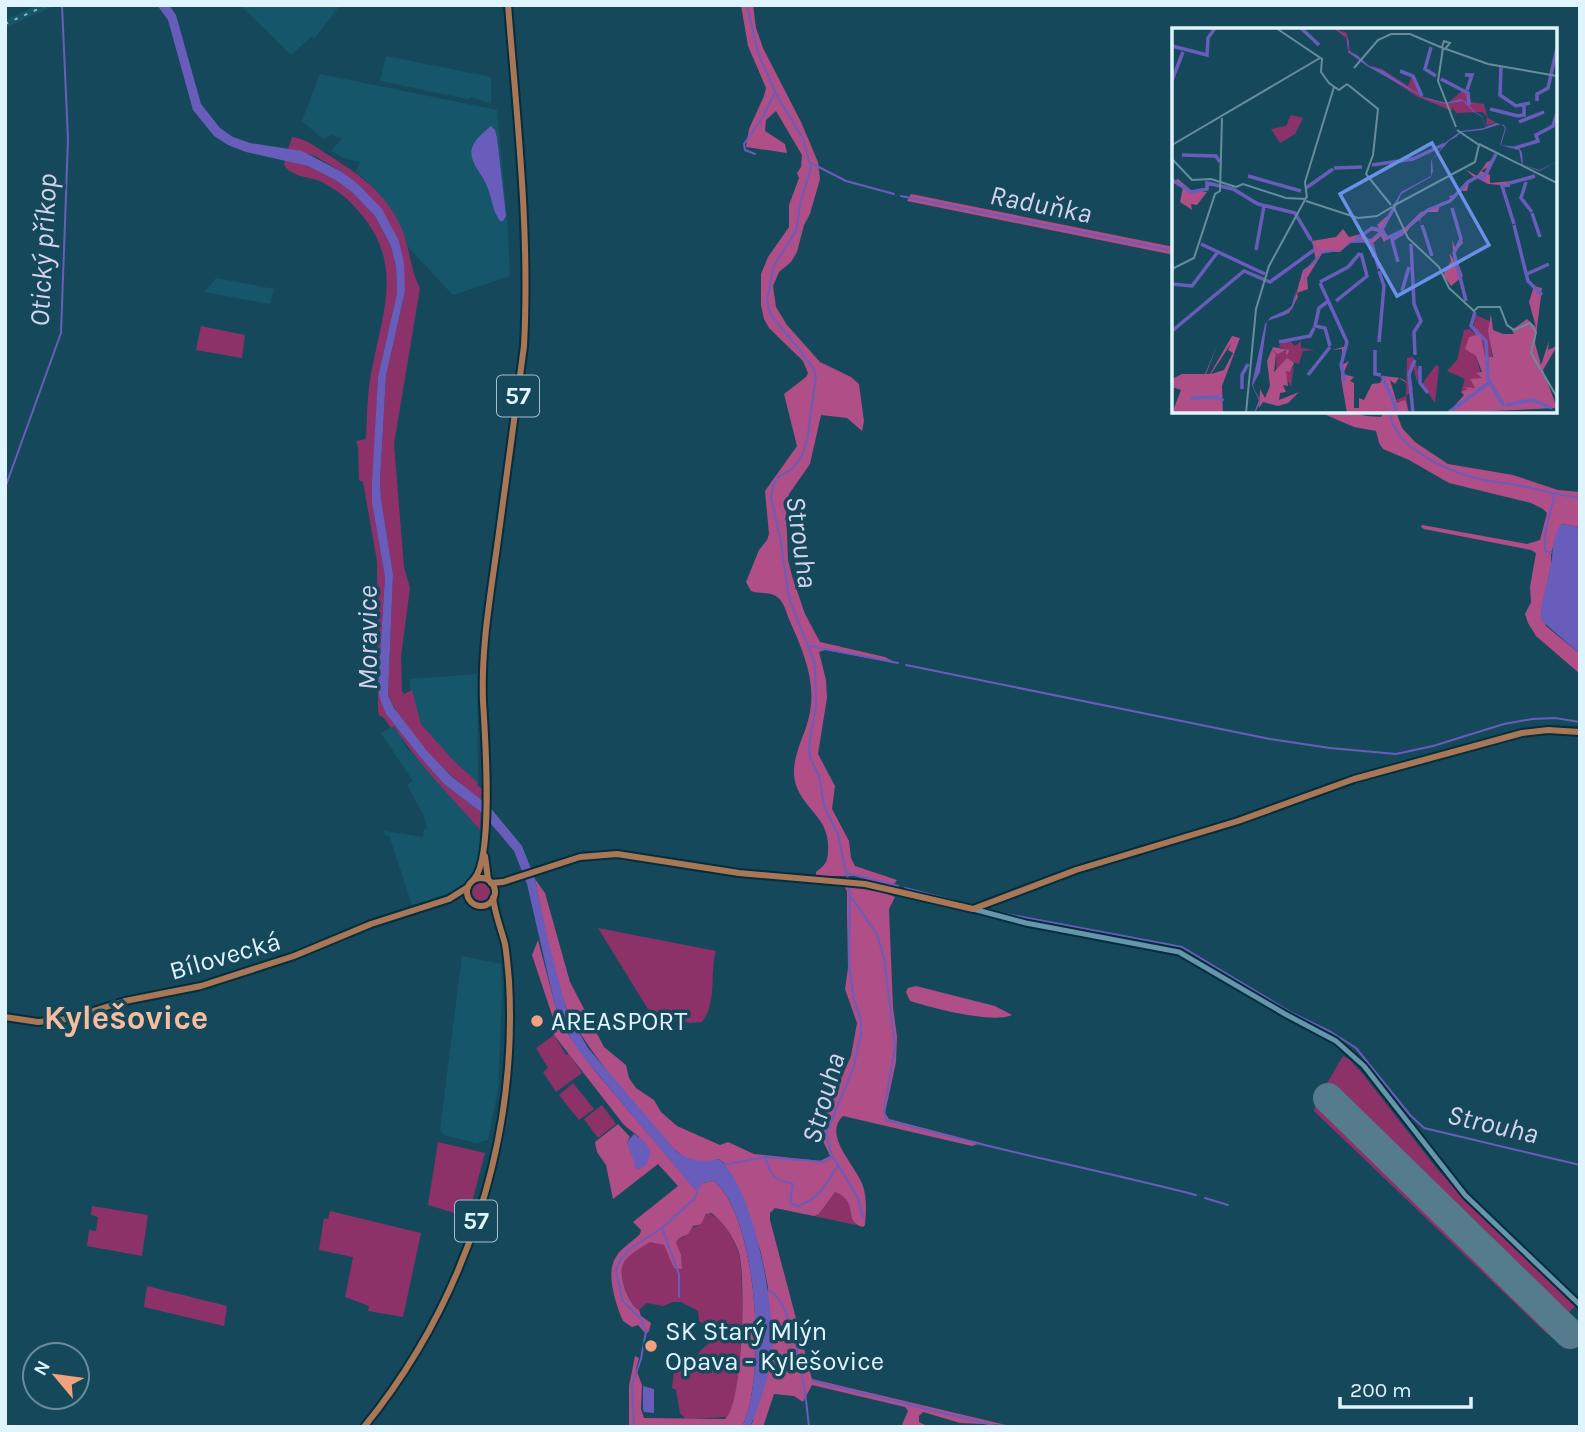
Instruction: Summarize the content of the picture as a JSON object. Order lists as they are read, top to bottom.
{
  "streets": {
    "main road": ["57", "Bílovecká"]
  },
  "crossings": [
    ["57", "Bílovecká"]
  ],
  "districts": ["Kylešovice"],
  "water": [
    "Raduňka",
    "Otický příkop",
    "Strouha",
    "Moravice"
  ],
  "places": ["AREASPORT", "SK Starý Mlýn Opava - Kylešovice"],
  "scale_bar": "200 m",
  "north": "top left"
}
